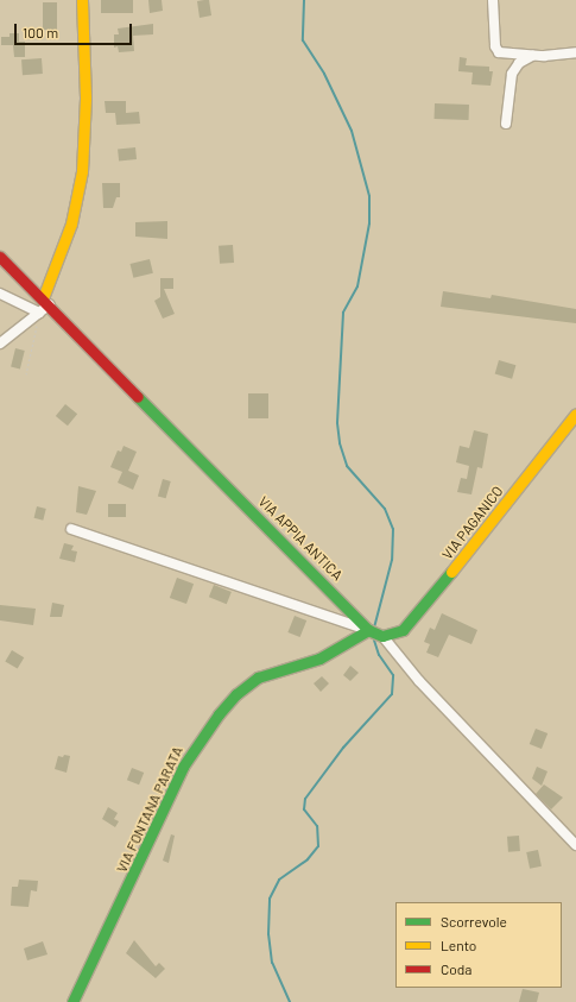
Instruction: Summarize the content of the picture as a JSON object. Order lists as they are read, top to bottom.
{
  "streets": {
    "street": ["VIA PAGANICO", "VIA APPIA ANTICA", "VIA FONTANA PARATA"]
  },
  "crossings": [
    ["VIA PAGANICO", "VIA APPIA ANTICA"],
    ["VIA APPIA ANTICA", "VIA FONTANA PARATA"]
  ],
  "legend": ["Scorrevole", "Lento", "Coda"],
  "scale_bar": "100 m"
}
